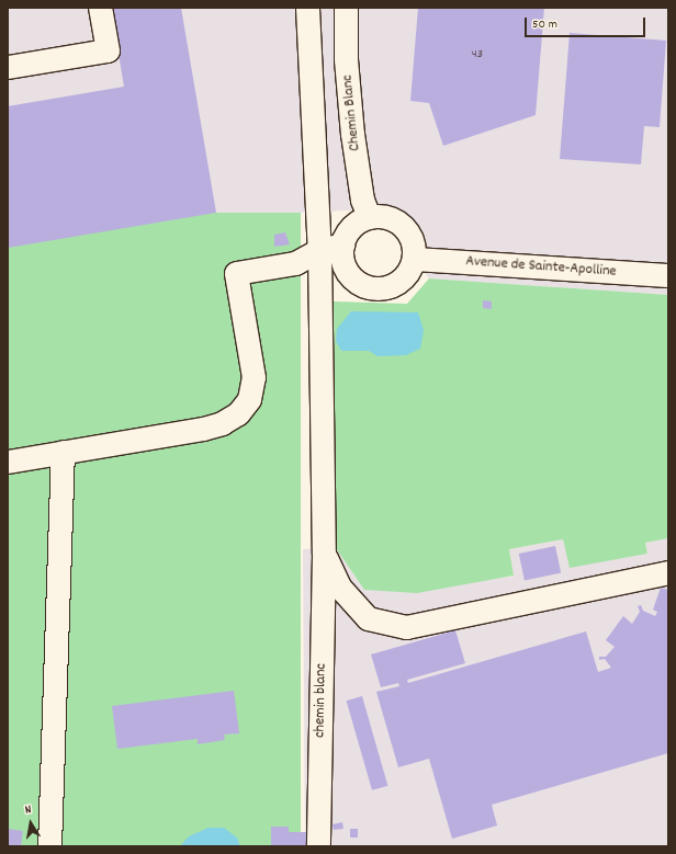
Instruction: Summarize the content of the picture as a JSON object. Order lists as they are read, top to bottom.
{
  "streets": {
    "street": ["Chemin Blanc", "Avenue de Sainte-Apolline", "chemin blanc"]
  },
  "crossings": [
    ["Chemin Blanc", "Avenue de Sainte-Apolline"]
  ],
  "house_numbers": ["43"],
  "scale_bar": "50 m",
  "north": "top"
}
